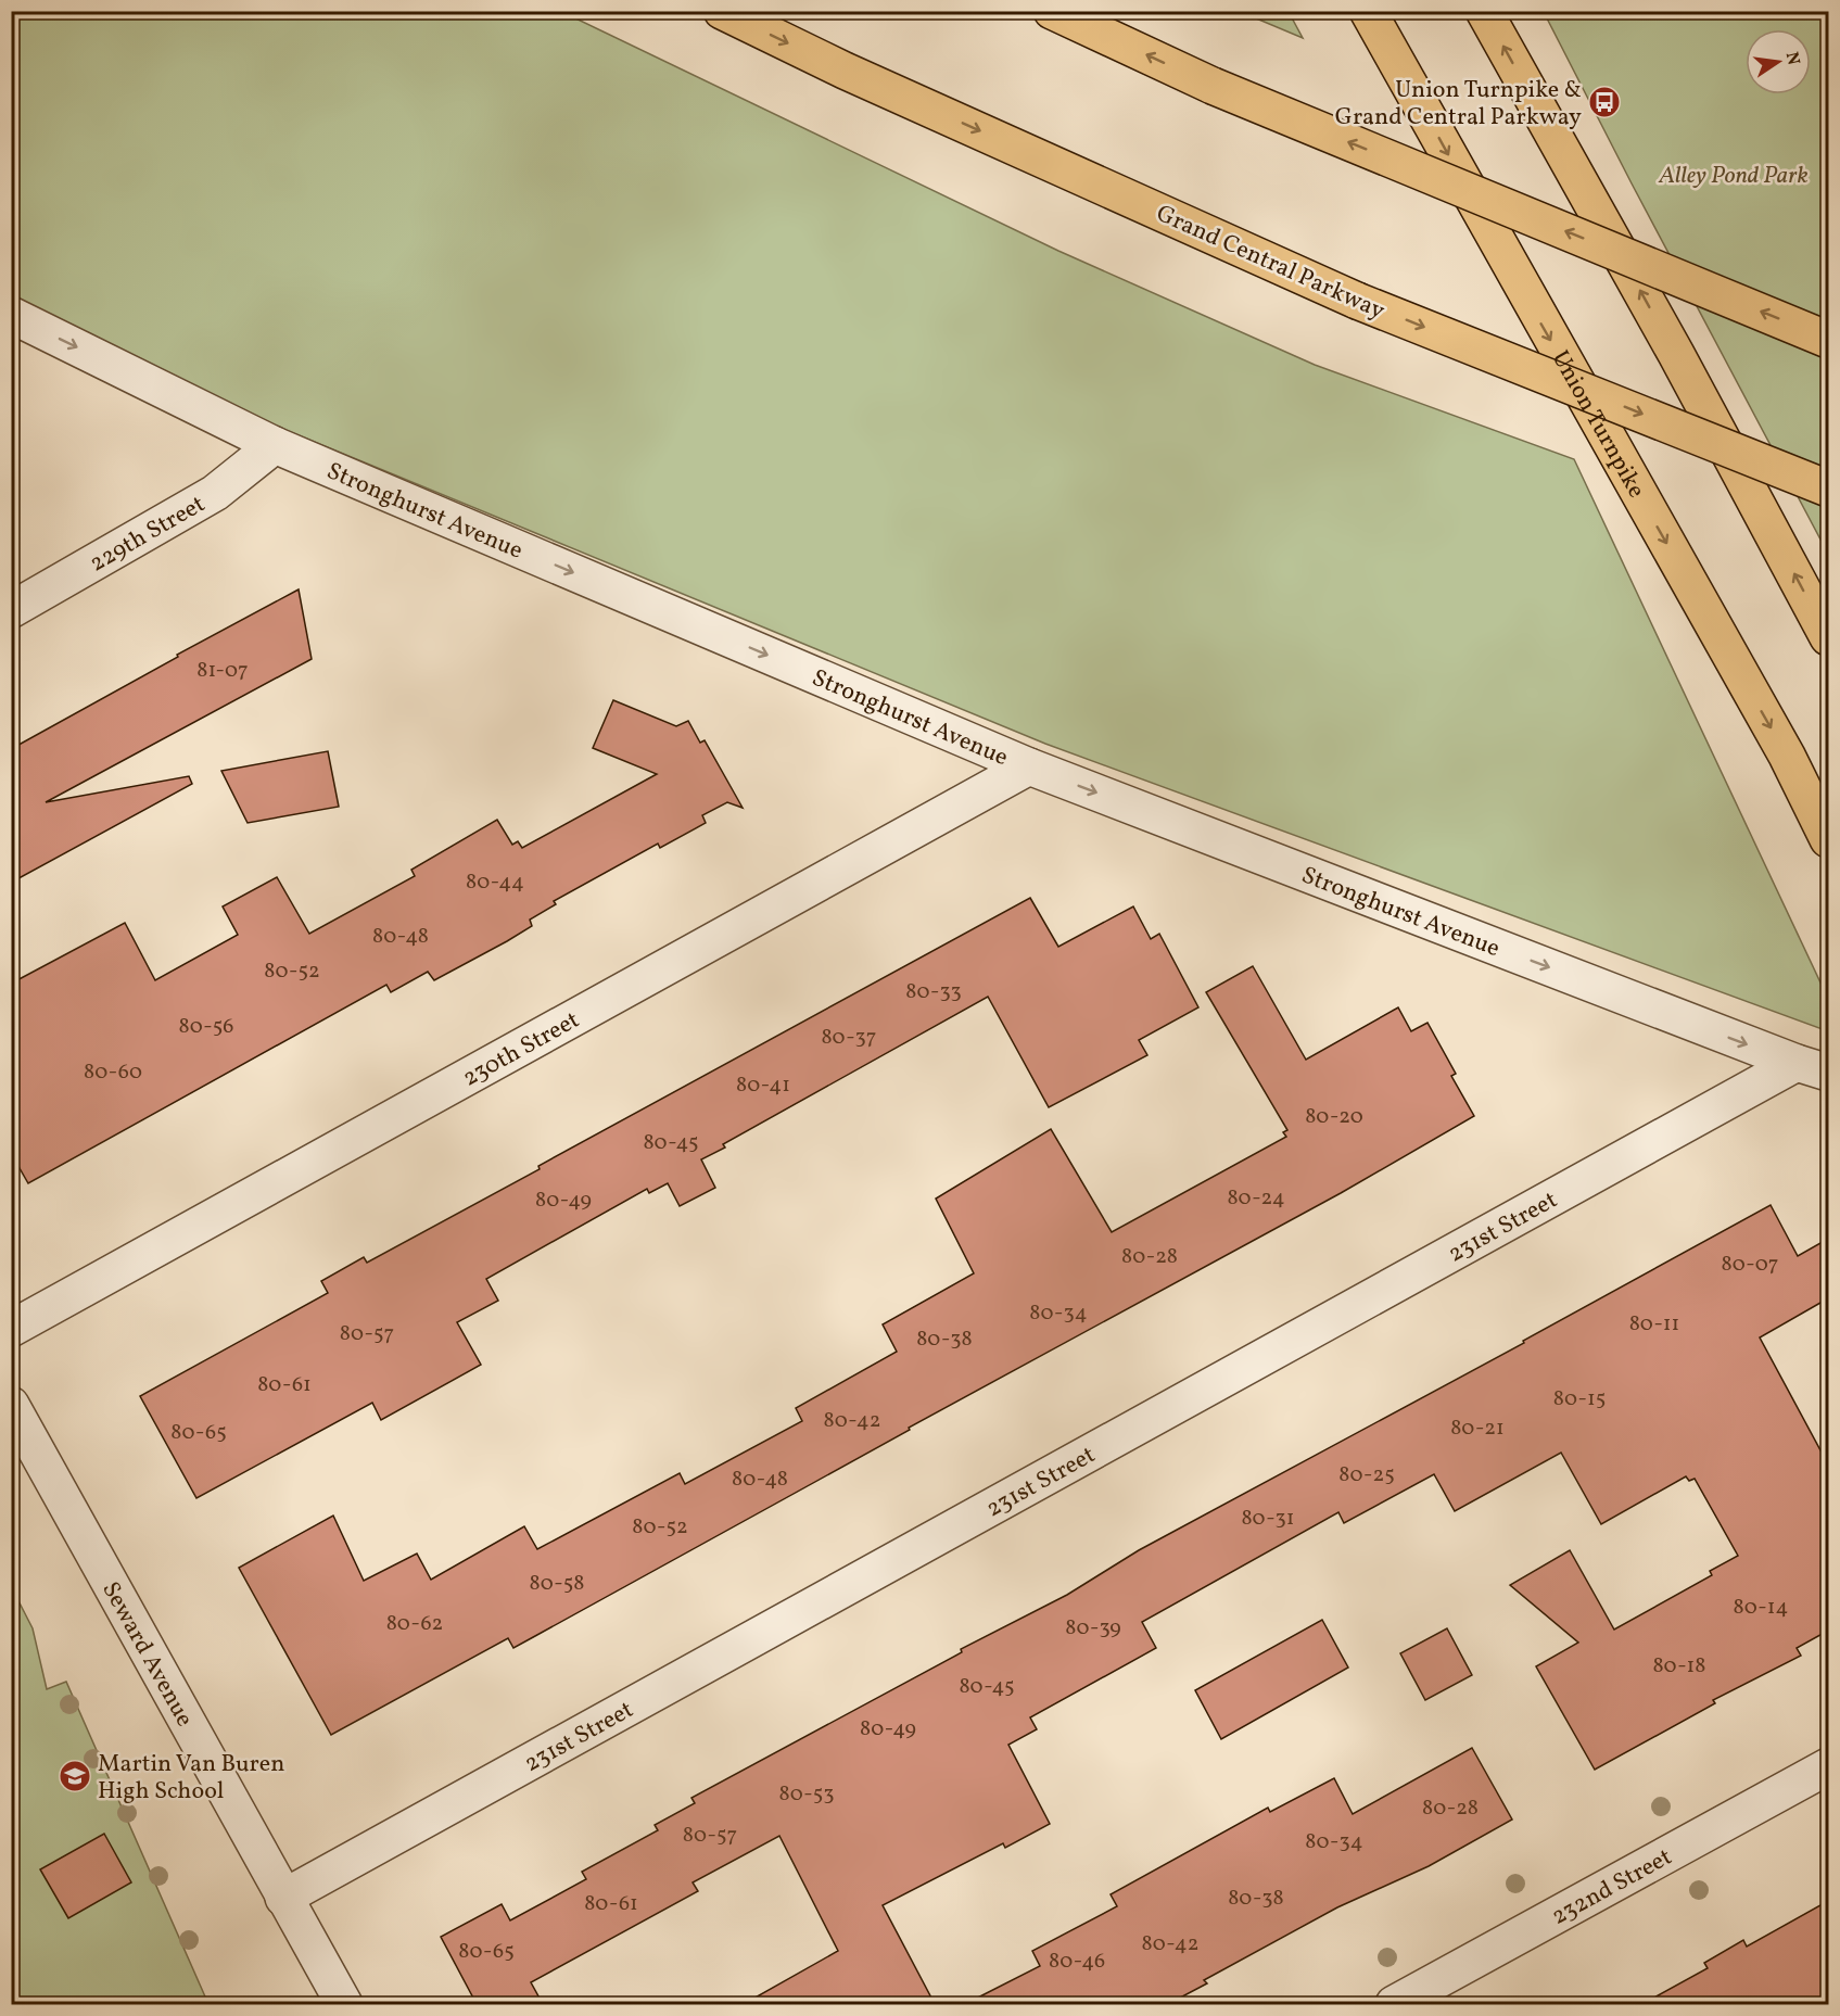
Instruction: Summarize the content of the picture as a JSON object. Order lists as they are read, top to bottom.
{
  "streets": {
    "main road": ["Grand Central Parkway", "Union Turnpike"],
    "street": [
      "Stronghurst Avenue",
      "229th Street",
      "230th Street",
      "231st Street",
      "Seward Avenue",
      "232nd Street"
    ]
  },
  "crossings": [
    ["Stronghurst Avenue", "229th Street"],
    ["Stronghurst Avenue", "230th Street"],
    ["Stronghurst Avenue", "231st Street"],
    ["231st Street", "Seward Avenue"]
  ],
  "one_way": ["Stronghurst Avenue"],
  "parks": ["Alley Pond Park"],
  "places": {
    "bus stop": ["Union Turnpike & Grand Central Parkway"],
    "school or university": ["Martin Van Buren High School"]
  },
  "house_numbers": [
    "81-07",
    "80-44",
    "80-48",
    "80-52",
    "80-33",
    "80-56",
    "80-37",
    "80-60",
    "80-41",
    "80-20",
    "80-45",
    "80-24",
    "80-49",
    "80-28",
    "80-07",
    "80-34",
    "80-11",
    "80-57",
    "80-38",
    "80-61",
    "80-15",
    "80-42",
    "80-21",
    "80-65",
    "80-25",
    "80-48",
    "80-31",
    "80-52",
    "80-58",
    "80-14",
    "80-62",
    "80-39",
    "80-18",
    "80-45",
    "80-49",
    "80-53",
    "80-28",
    "80-57",
    "80-34",
    "80-38",
    "80-61",
    "80-42",
    "80-65",
    "80-46"
  ],
  "north": "right"
}
